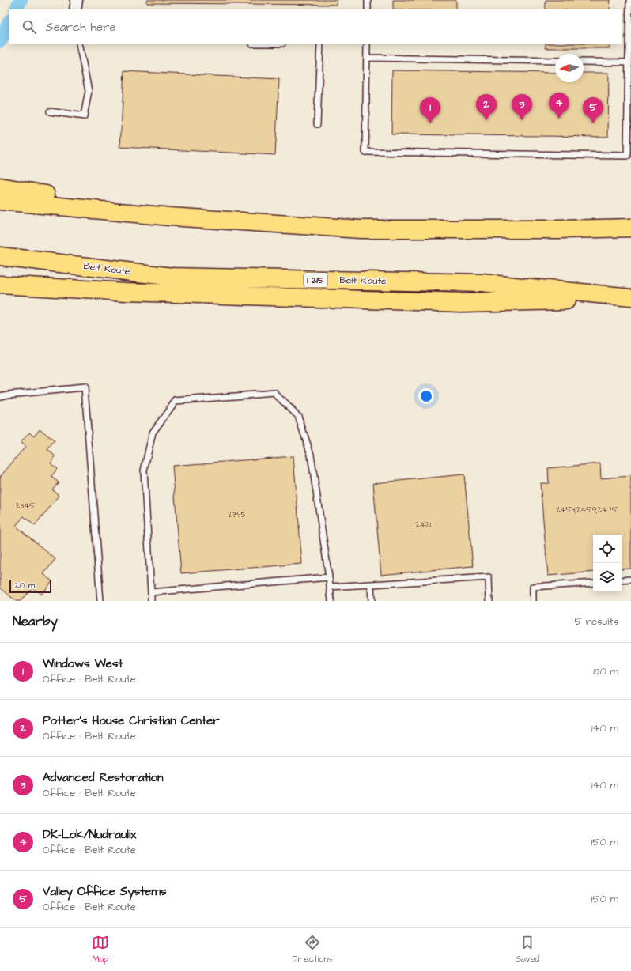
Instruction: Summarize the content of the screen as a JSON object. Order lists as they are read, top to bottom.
{
  "streets": {
    "highway": ["Belt Route", "I 215"]
  },
  "house_numbers": [
    "2345",
    "2453;2459;2475",
    "2395",
    "2421"
  ],
  "scale_bar": "20 m",
  "north": "left",
  "page": {
    "search": "Search here",
    "pins": [
      "4",
      "2",
      "3",
      "1",
      "5"
    ],
    "scale": "20 m",
    "heading": ["Nearby", "5 results"],
    "list": [
      {
        "mark": "1",
        "name": "Windows West",
        "note": "Office · Belt Route",
        "value": "130 m"
      },
      {
        "mark": "2",
        "name": "Potter's House Christian Center",
        "note": "Office · Belt Route",
        "value": "140 m"
      },
      {
        "mark": "3",
        "name": "Advanced Restoration",
        "note": "Office · Belt Route",
        "value": "140 m"
      },
      {
        "mark": "4",
        "name": "DK-Lok/Nudraulix",
        "note": "Office · Belt Route",
        "value": "150 m"
      },
      {
        "mark": "5",
        "name": "Valley Office Systems",
        "note": "Office · Belt Route",
        "value": "150 m"
      }
    ],
    "nav": ["Map", "Directions", "Saved"]
  }
}
